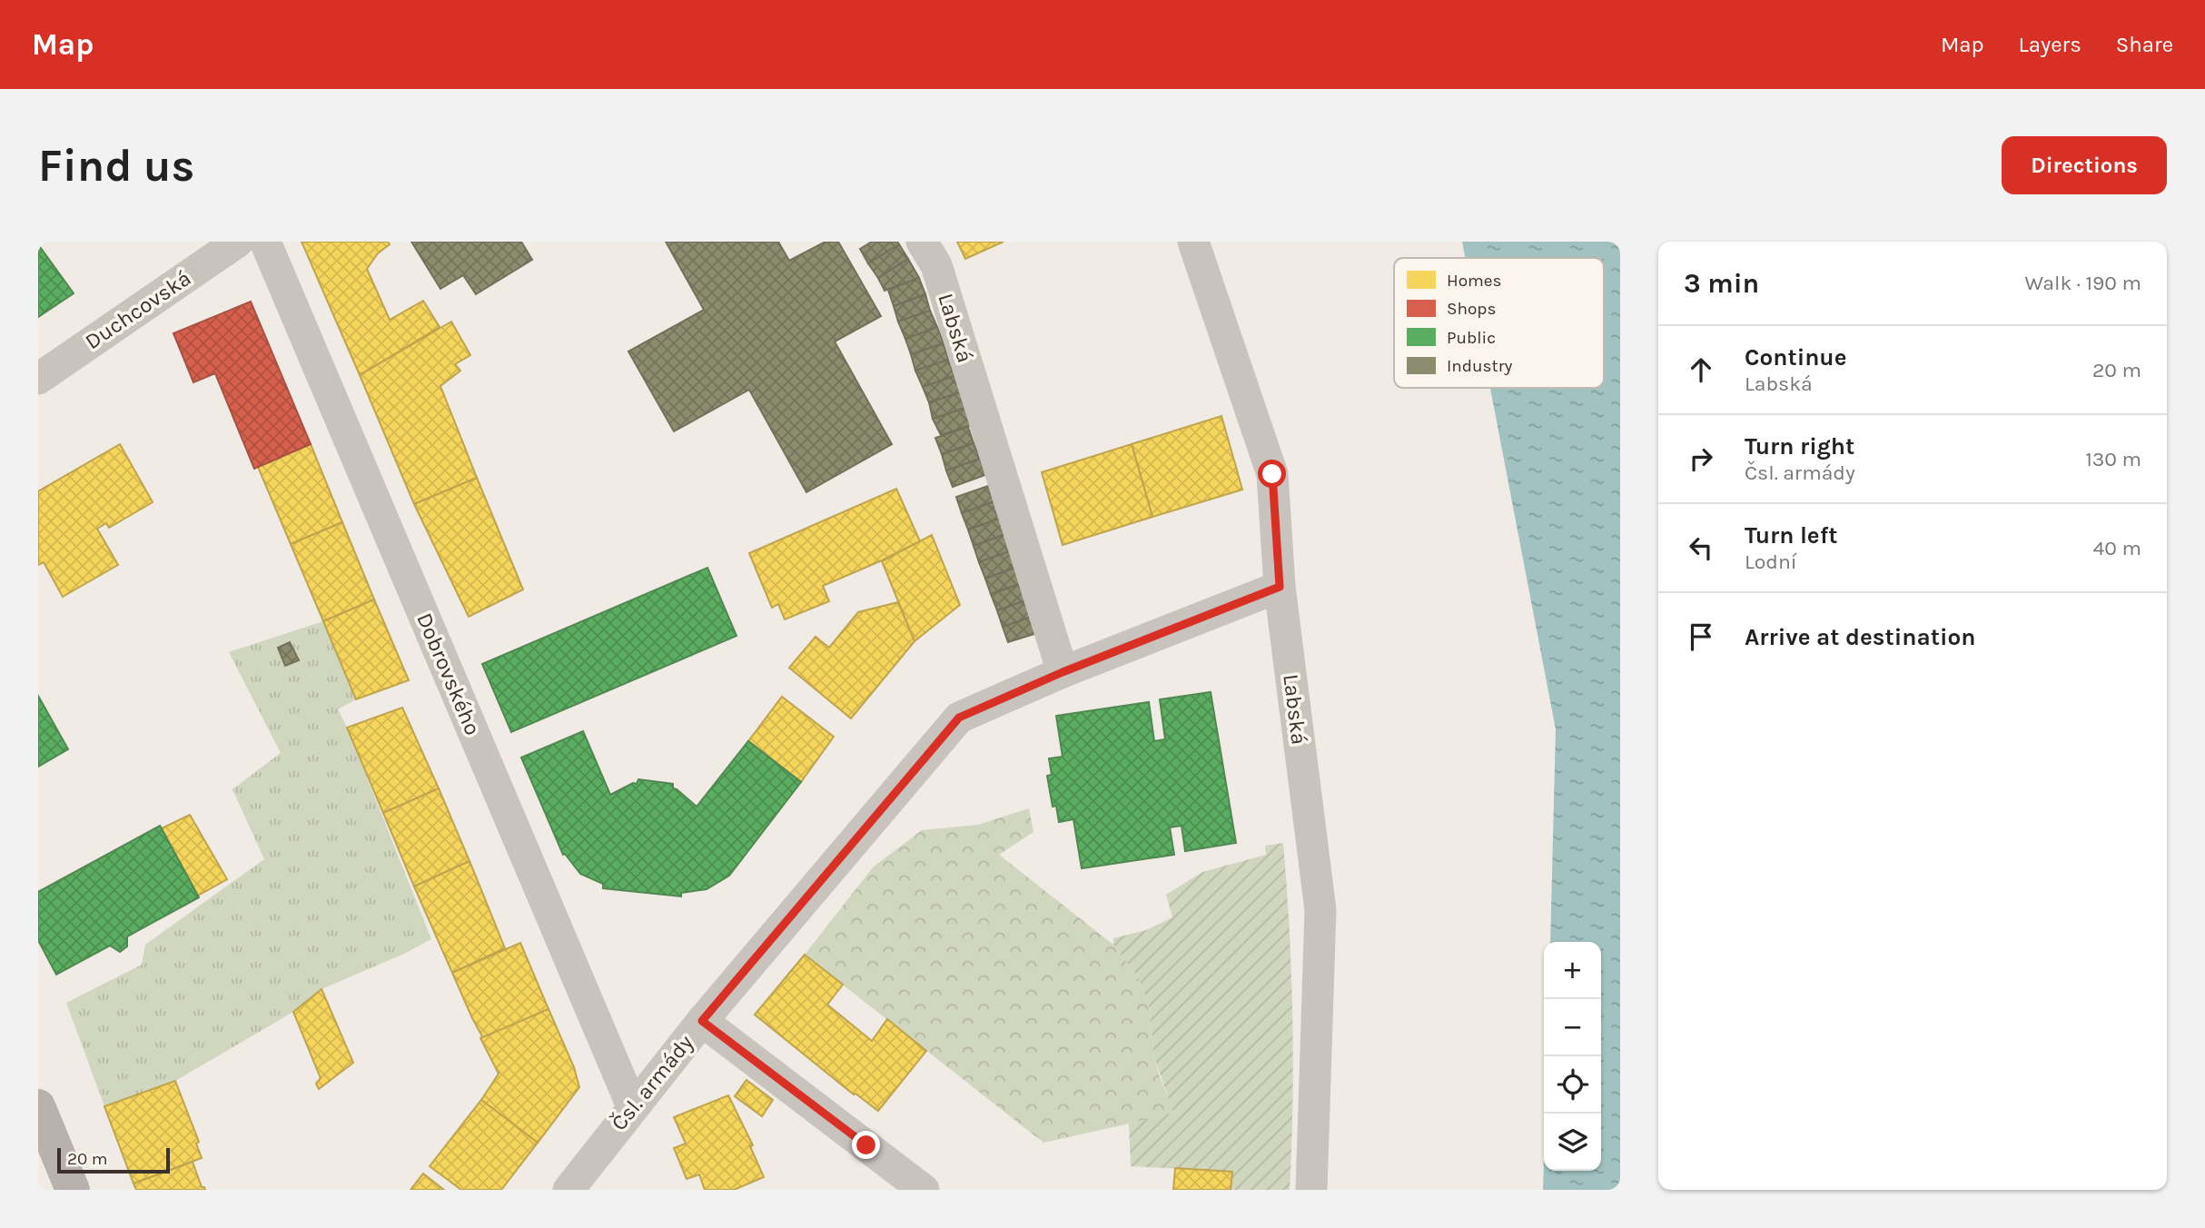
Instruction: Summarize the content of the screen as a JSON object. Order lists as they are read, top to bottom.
{
  "streets": {
    "street": [
      "Duchcovská",
      "Labská",
      "Dobrovského",
      "Čsl. armády"
    ]
  },
  "crossings": [
    ["Labská", "Čsl. armády"],
    ["Dobrovského", "Čsl. armády"]
  ],
  "legend": [
    "Homes",
    "Shops",
    "Public",
    "Industry"
  ],
  "scale_bar": "20 m",
  "page": {
    "header": "Map",
    "nav": ["Map", "Layers", "Share"],
    "buttons": "Directions",
    "title": "Find us",
    "heading": ["3 min", "Walk · 190 m"],
    "list": [
      ["Continue", "Labská", "20 m"],
      ["Turn right", "Čsl. armády", "130 m"],
      ["Turn left", "Lodní", "40 m"],
      "Arrive at destination"
    ],
    "map_buttons": ["+", "−"],
    "scale": "20 m"
  }
}
